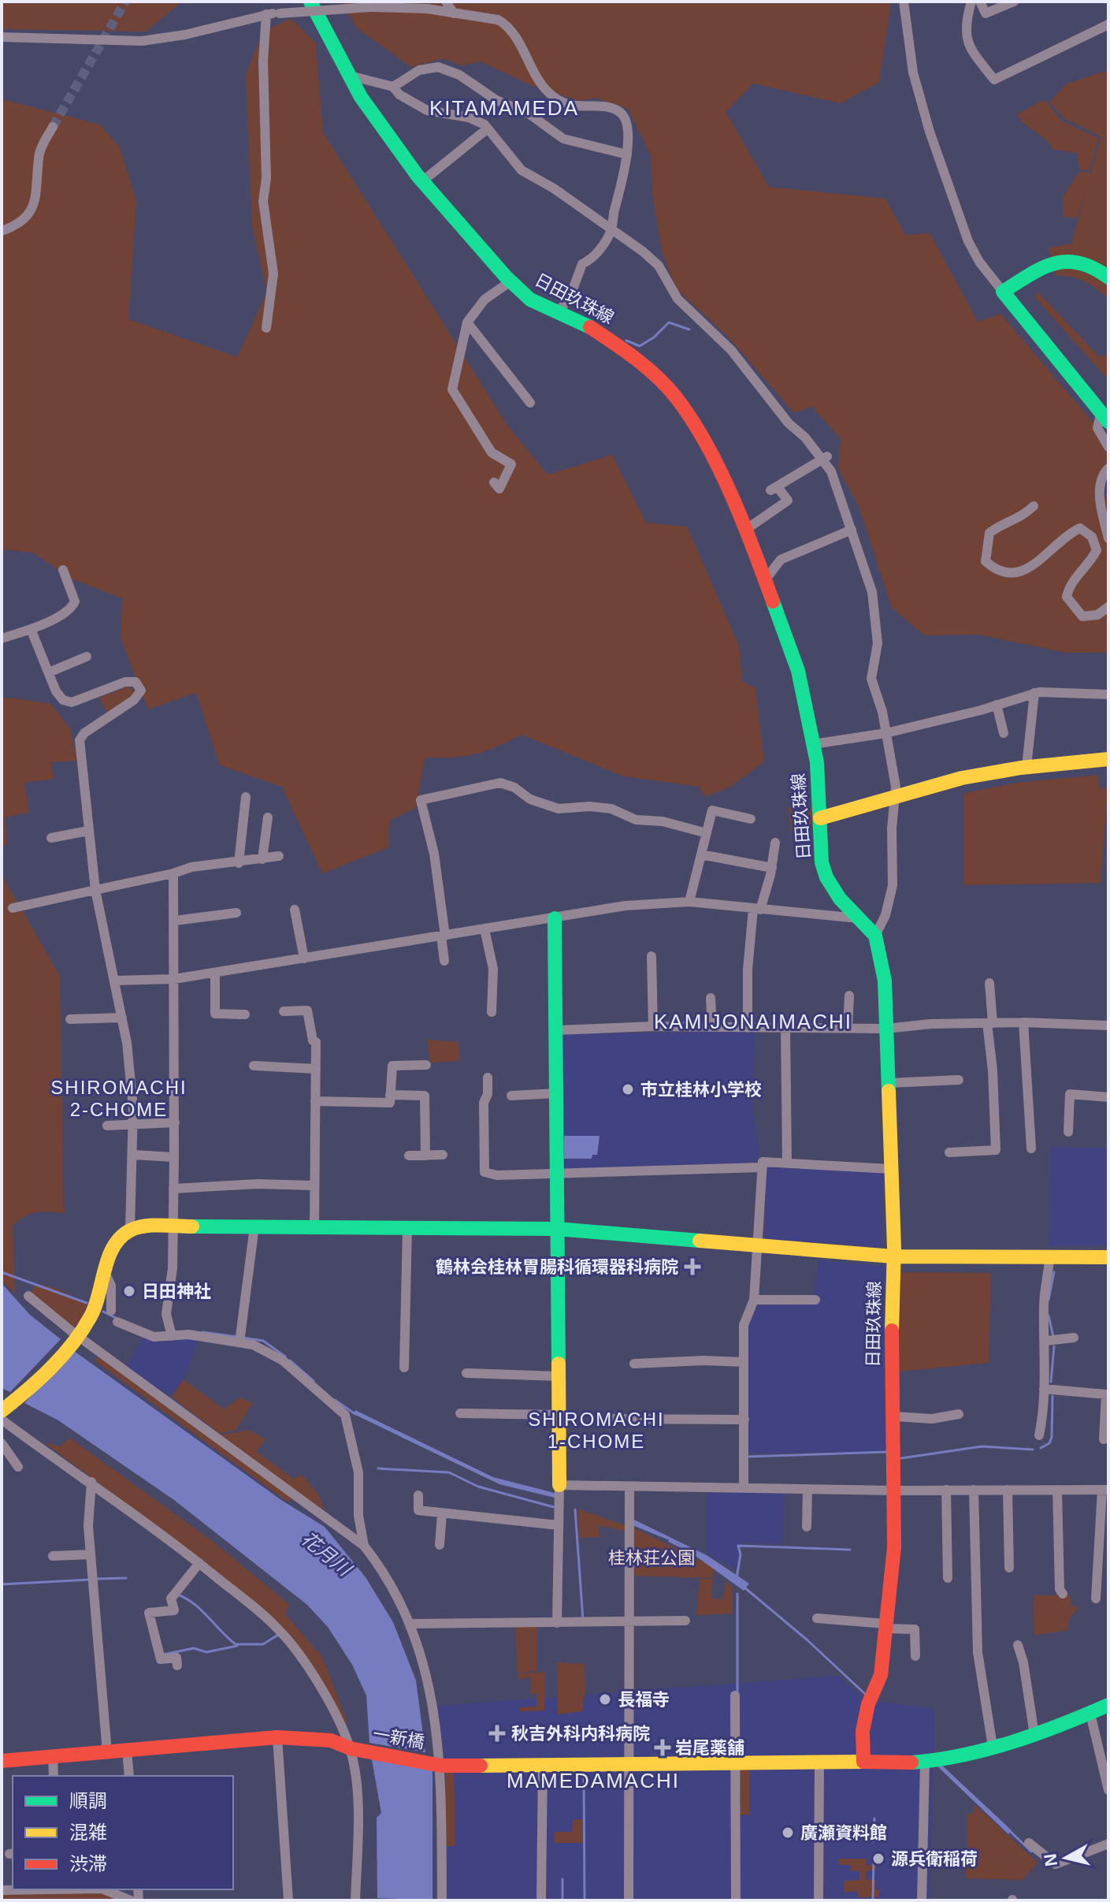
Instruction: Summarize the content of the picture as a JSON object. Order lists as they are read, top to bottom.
{
  "streets": {
    "street": ["日田玖珠線", "一新橋"]
  },
  "crossings": [
    ["日田玖珠線", "一新橋"]
  ],
  "districts": [
    "KITAMAMEDA",
    "KAMIJONAIMACHI",
    "SHIROMACHI 2-CHOME",
    "SHIROMACHI 1-CHOME",
    "MAMEDAMACHI"
  ],
  "water": ["花月川"],
  "parks": ["桂林荘公園"],
  "places": {
    "other": [
      "市立桂林小学校",
      "日田神社",
      "長福寺",
      "廣瀬資料館",
      "源兵衛稲荷"
    ],
    "health": ["鶴林会桂林胃腸科循環器科病院", "秋吉外科内科病院", "岩尾薬舗"]
  },
  "legend": ["順調", "混雑", "渋滞"],
  "north": "left"
}
